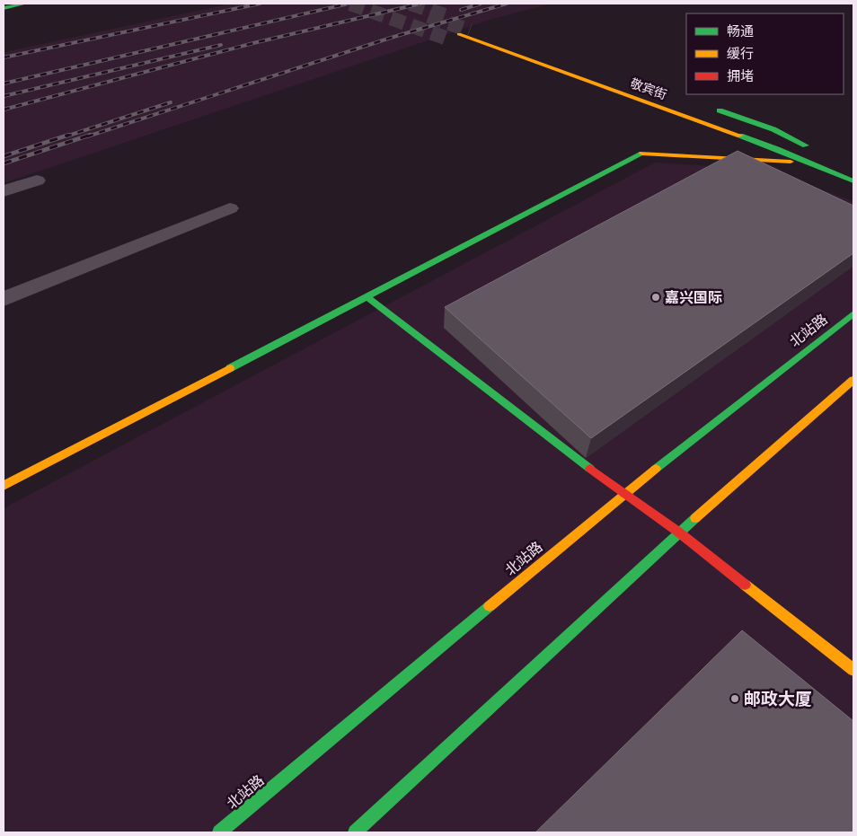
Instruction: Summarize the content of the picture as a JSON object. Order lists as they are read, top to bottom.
{
  "streets": {
    "street": ["敬宾街", "北站路"]
  },
  "places": ["嘉兴国际", "邮政大厦"],
  "legend": ["畅通", "缓行", "拥堵"]
}
